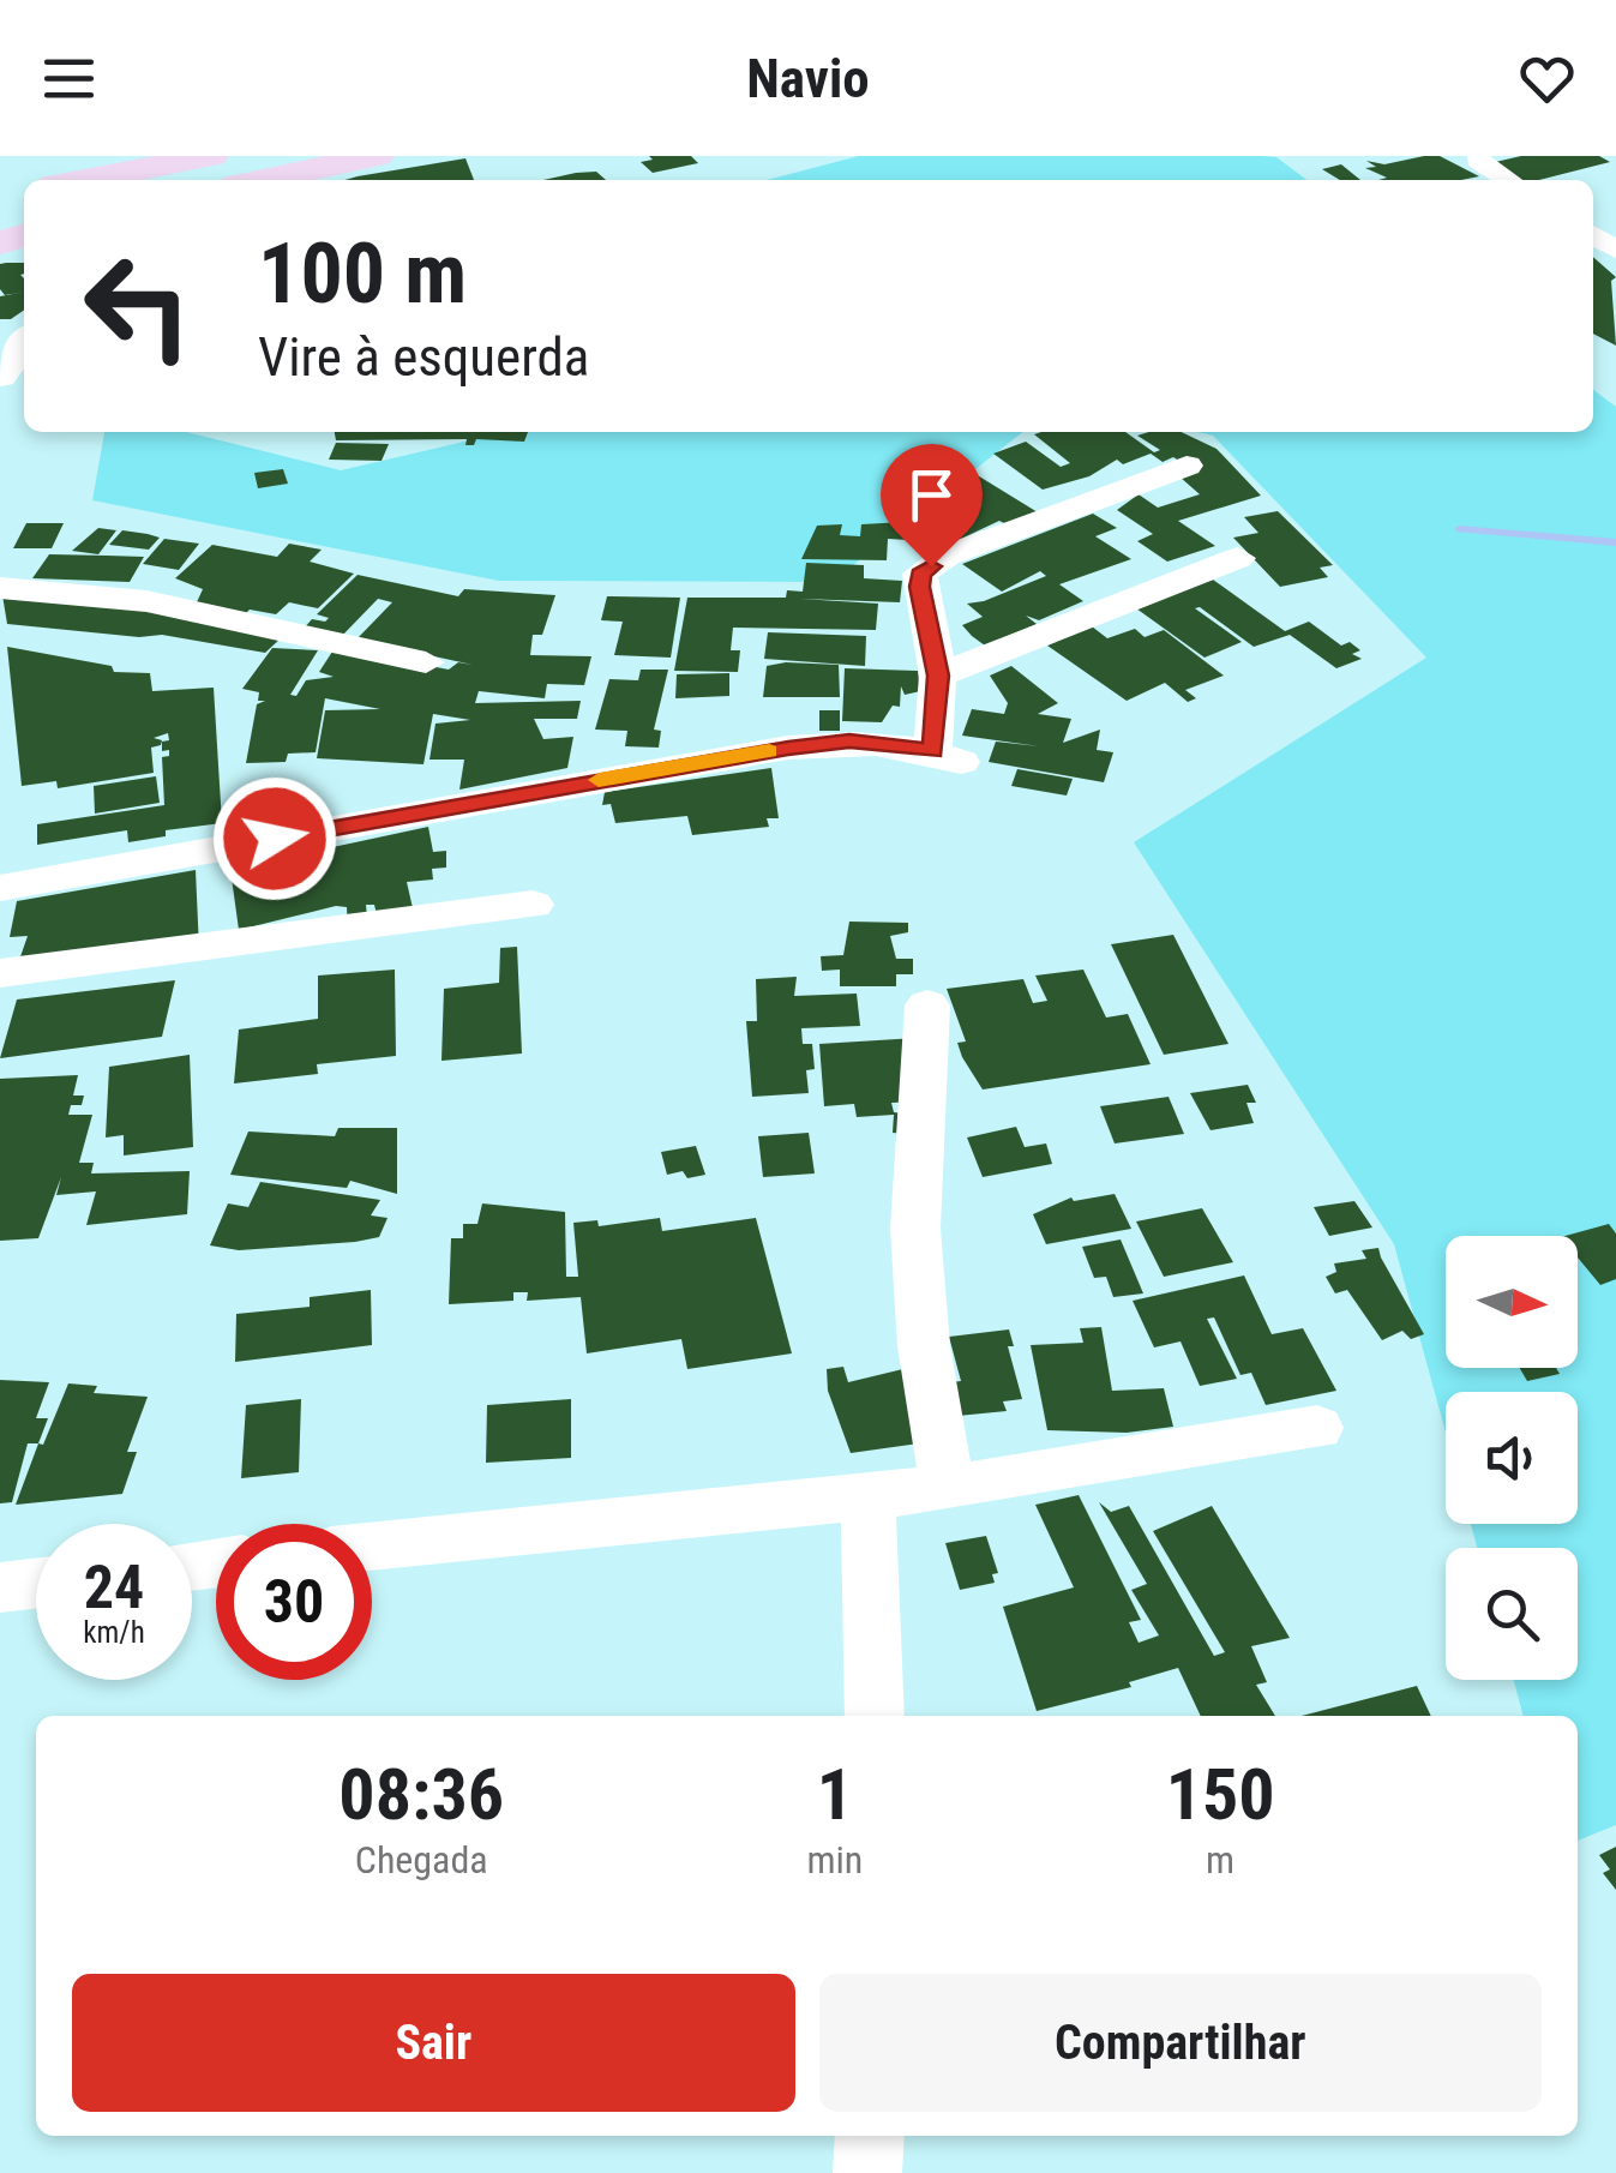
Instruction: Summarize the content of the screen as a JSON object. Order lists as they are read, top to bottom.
{
  "north": "right",
  "page": {
    "header": "Navio",
    "turn": ["100 m", "Vire à esquerda"],
    "speed": "24 km/h",
    "limit": "30",
    "eta": [
      "08:36",
      "Chegada",
      "1",
      "min",
      "150",
      "m"
    ],
    "buttons": ["Sair", "Compartilhar"]
  }
}
